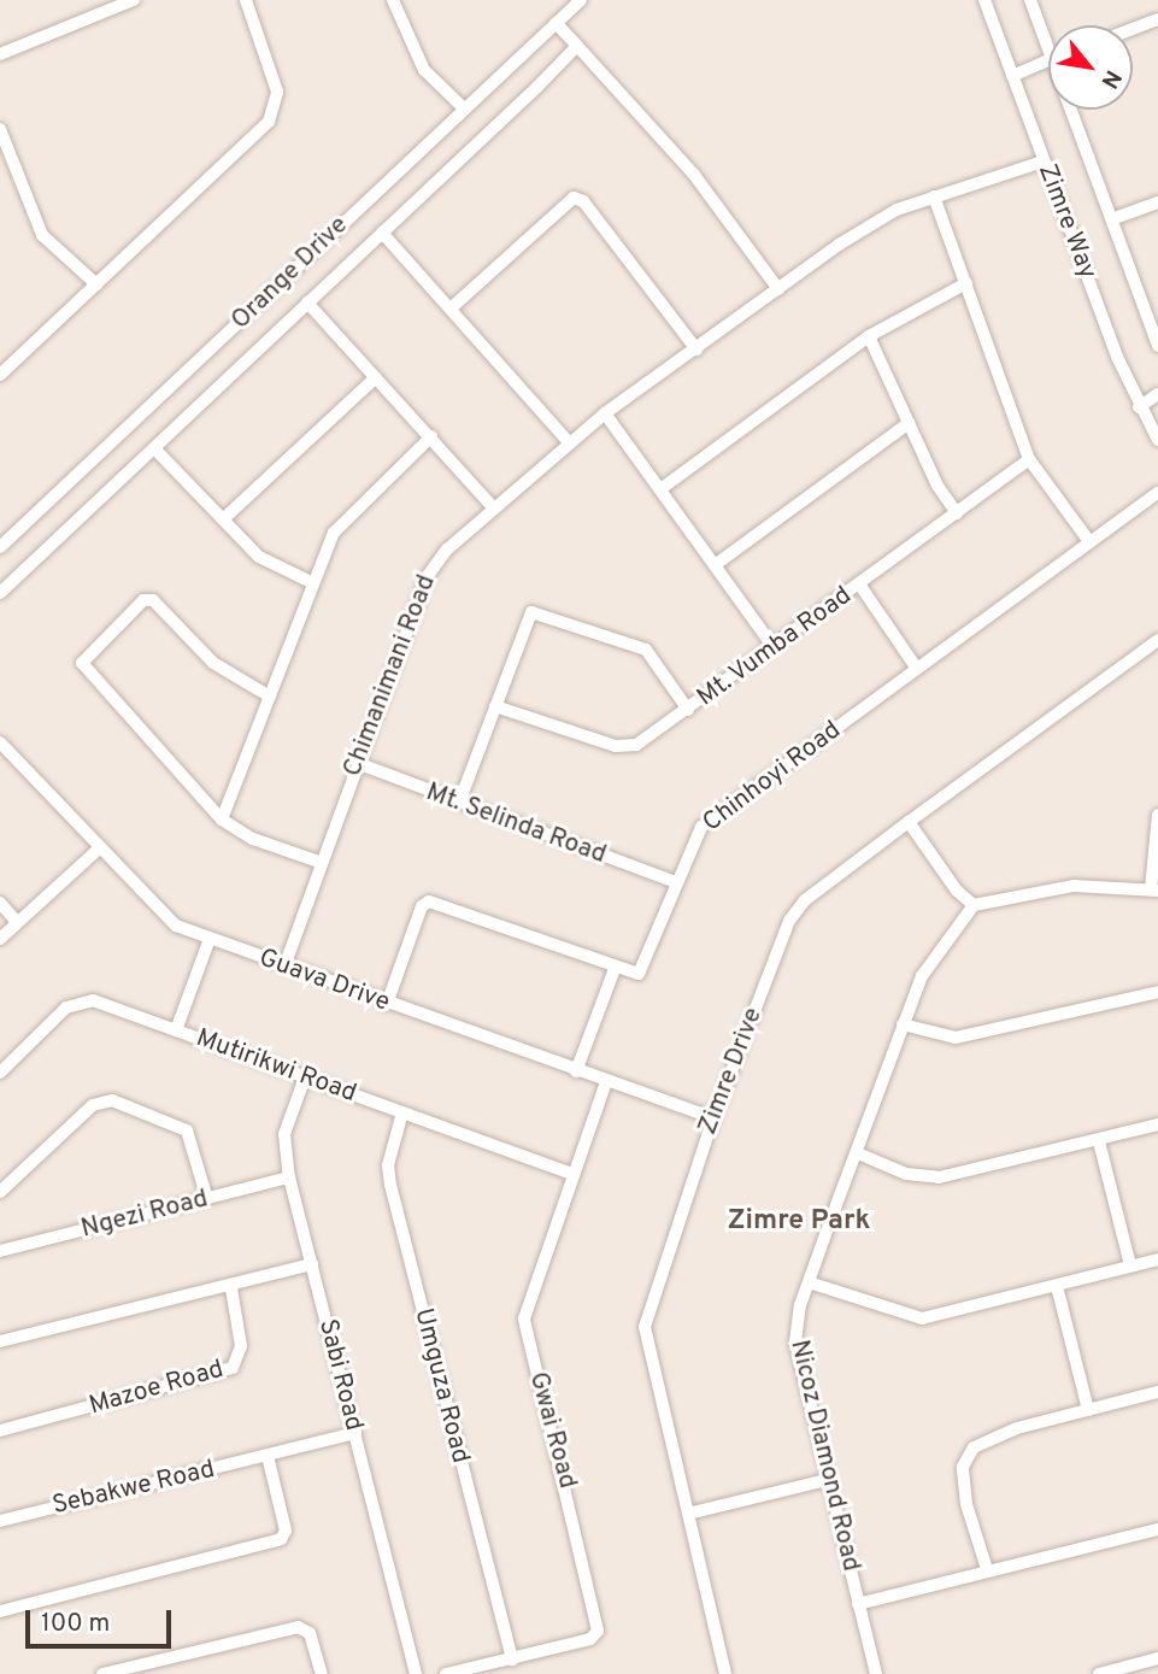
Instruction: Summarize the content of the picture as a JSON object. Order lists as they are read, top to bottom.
{
  "streets": {
    "street": [
      "Zimre Way",
      "Orange Drive",
      "Mt. Vumba Road",
      "Chimanimani Road",
      "Chinhoyi Road",
      "Mt. Selinda Road",
      "Guava Drive",
      "Mutirikwi Road",
      "Zimre Drive",
      "Ngezi Road",
      "Sabi Road",
      "Umguza Road",
      "Mazoe Road",
      "Gwai Road",
      "Nicoz Diamond Road",
      "Sebakwe Road"
    ]
  },
  "crossings": [
    ["Zimre Way", "Chimanimani Road"],
    ["Chimanimani Road", "Mt. Selinda Road"],
    ["Chimanimani Road", "Guava Drive"],
    ["Chinhoyi Road", "Mt. Selinda Road"],
    ["Guava Drive", "Zimre Drive"],
    ["Guava Drive", "Gwai Road"],
    ["Mutirikwi Road", "Sabi Road"],
    ["Mutirikwi Road", "Umguza Road"],
    ["Mutirikwi Road", "Gwai Road"],
    ["Ngezi Road", "Sabi Road"],
    ["Sabi Road", "Sebakwe Road"],
    ["Umguza Road", "Gwai Road"]
  ],
  "districts": ["Zimre Park"],
  "scale_bar": "100 m",
  "north": "bottom right"
}
